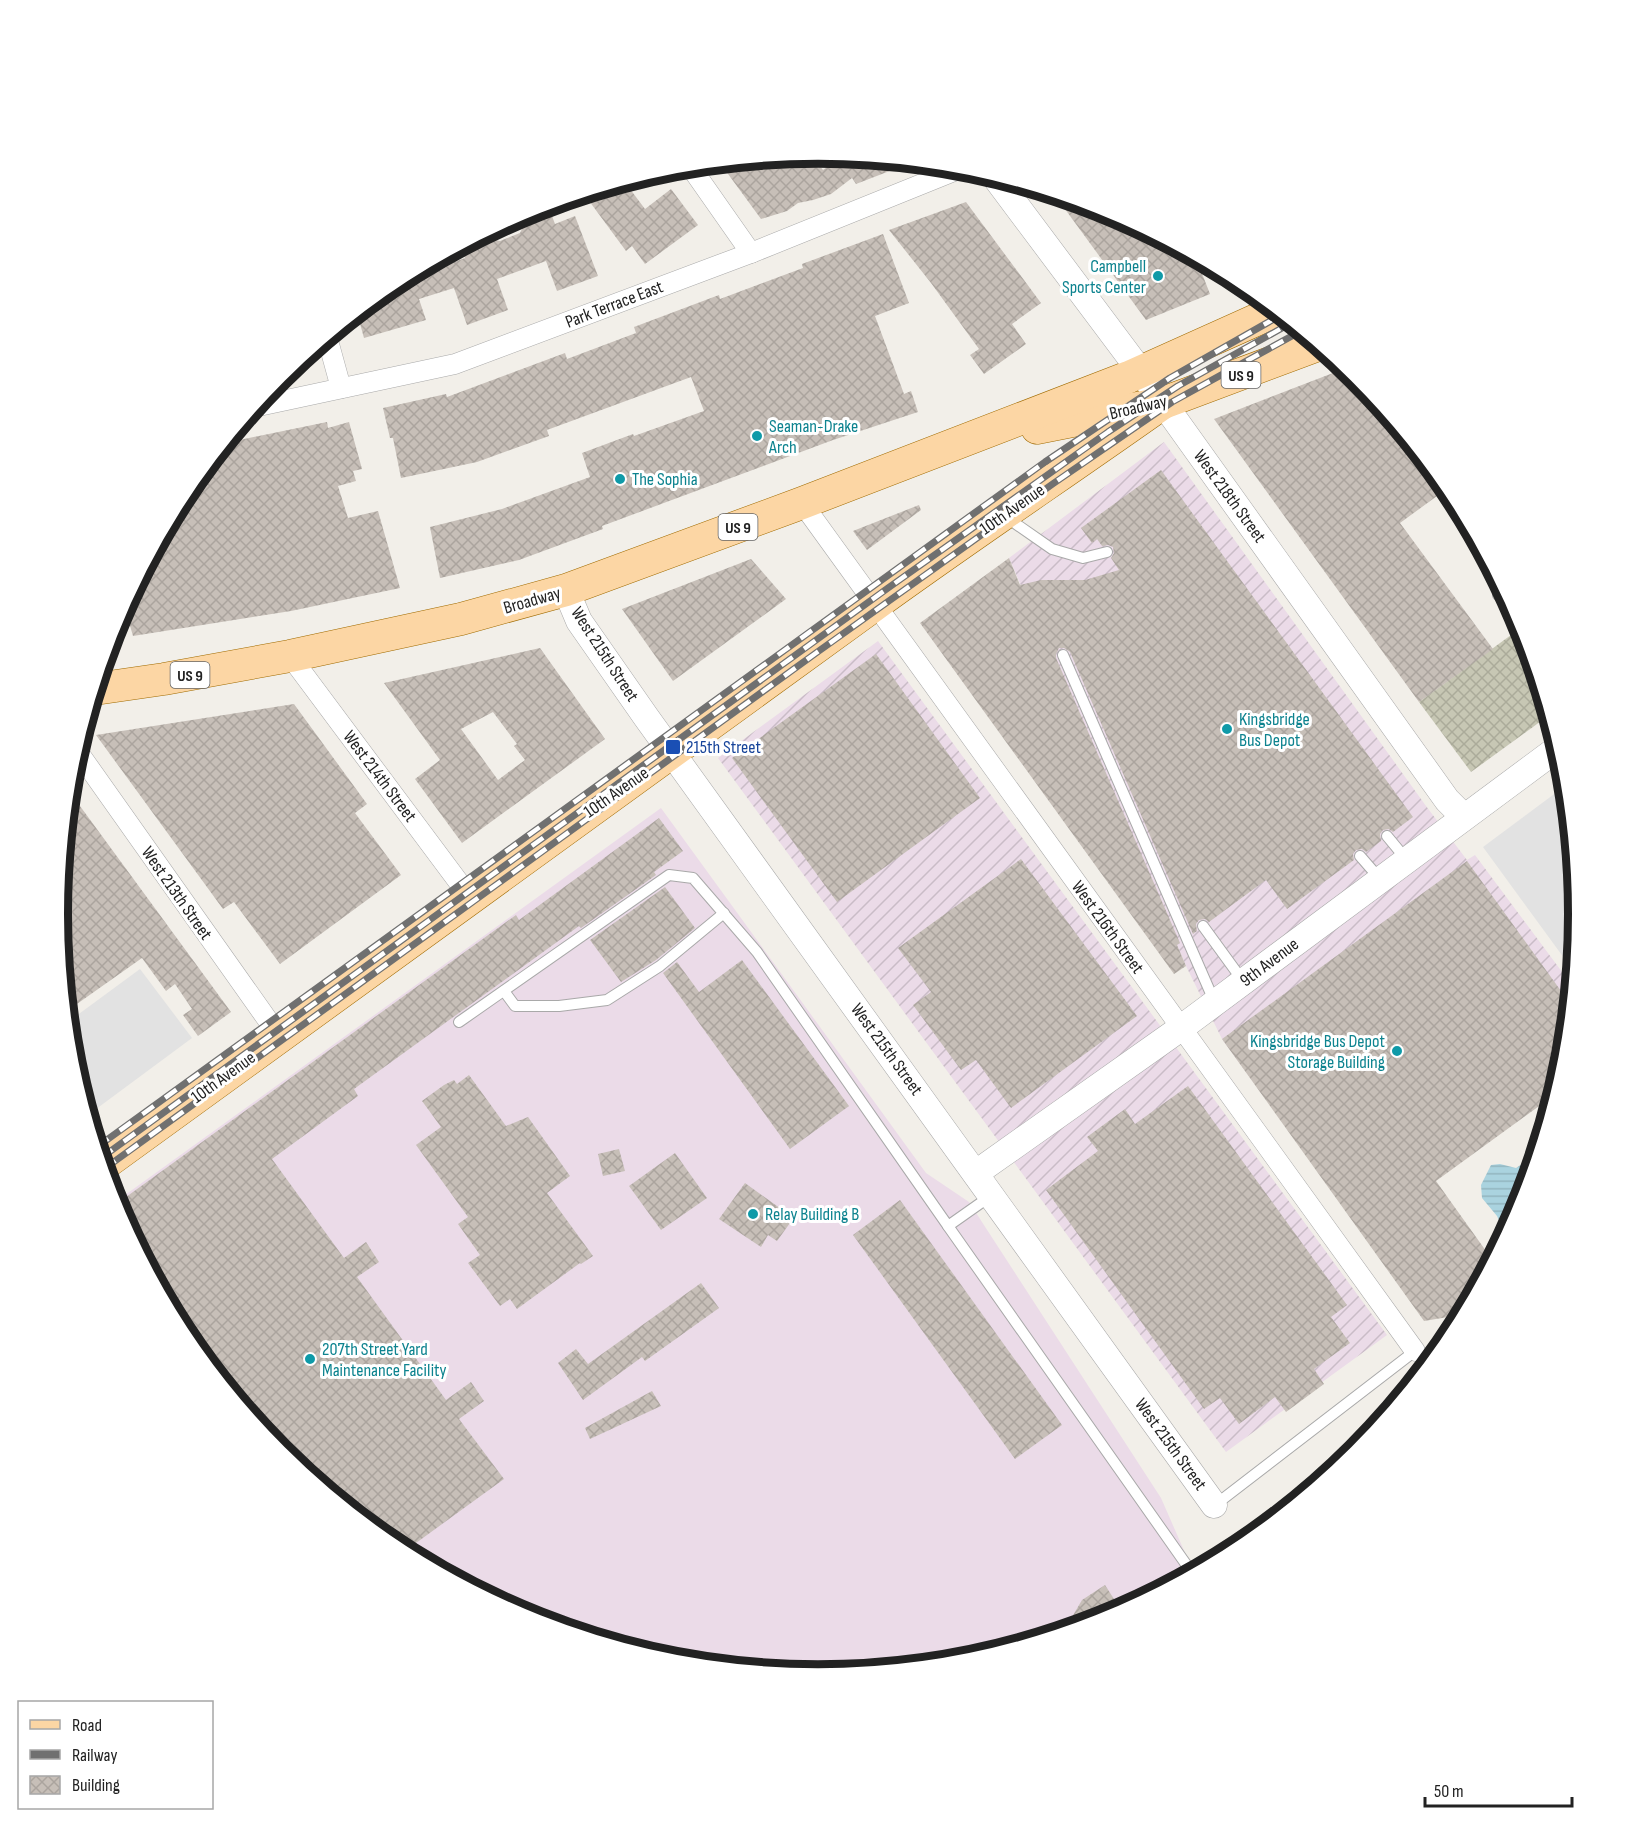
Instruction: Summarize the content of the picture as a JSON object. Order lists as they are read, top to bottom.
{
  "streets": {
    "main road": ["US 9", "Broadway", "10th Avenue"],
    "street": [
      "Park Terrace East",
      "West 218th Street",
      "West 215th Street",
      "West 214th Street",
      "West 213th Street",
      "West 216th Street",
      "9th Avenue"
    ]
  },
  "crossings": [
    ["Broadway", "West 218th Street"],
    ["Broadway", "10th Avenue"],
    ["Broadway", "West 215th Street"],
    ["Broadway", "West 214th Street"],
    ["Broadway", "West 216th Street"],
    ["West 218th Street", "10th Avenue"],
    ["West 218th Street", "9th Avenue"],
    ["10th Avenue", "West 215th Street"],
    ["10th Avenue", "West 214th Street"],
    ["10th Avenue", "West 213th Street"],
    ["10th Avenue", "West 216th Street"],
    ["West 215th Street", "9th Avenue"],
    ["West 216th Street", "9th Avenue"]
  ],
  "places": {
    "other": [
      "Campbell Sports Center",
      "Seaman-Drake Arch",
      "The Sophia",
      "Kingsbridge Bus Depot",
      "Kingsbridge Bus Depot Storage Building",
      "Relay Building B",
      "207th Street Yard Maintenance Facility"
    ],
    "transit": ["215th Street"]
  },
  "legend": ["Road", "Railway", "Building"],
  "scale_bar": "50 m"
}
